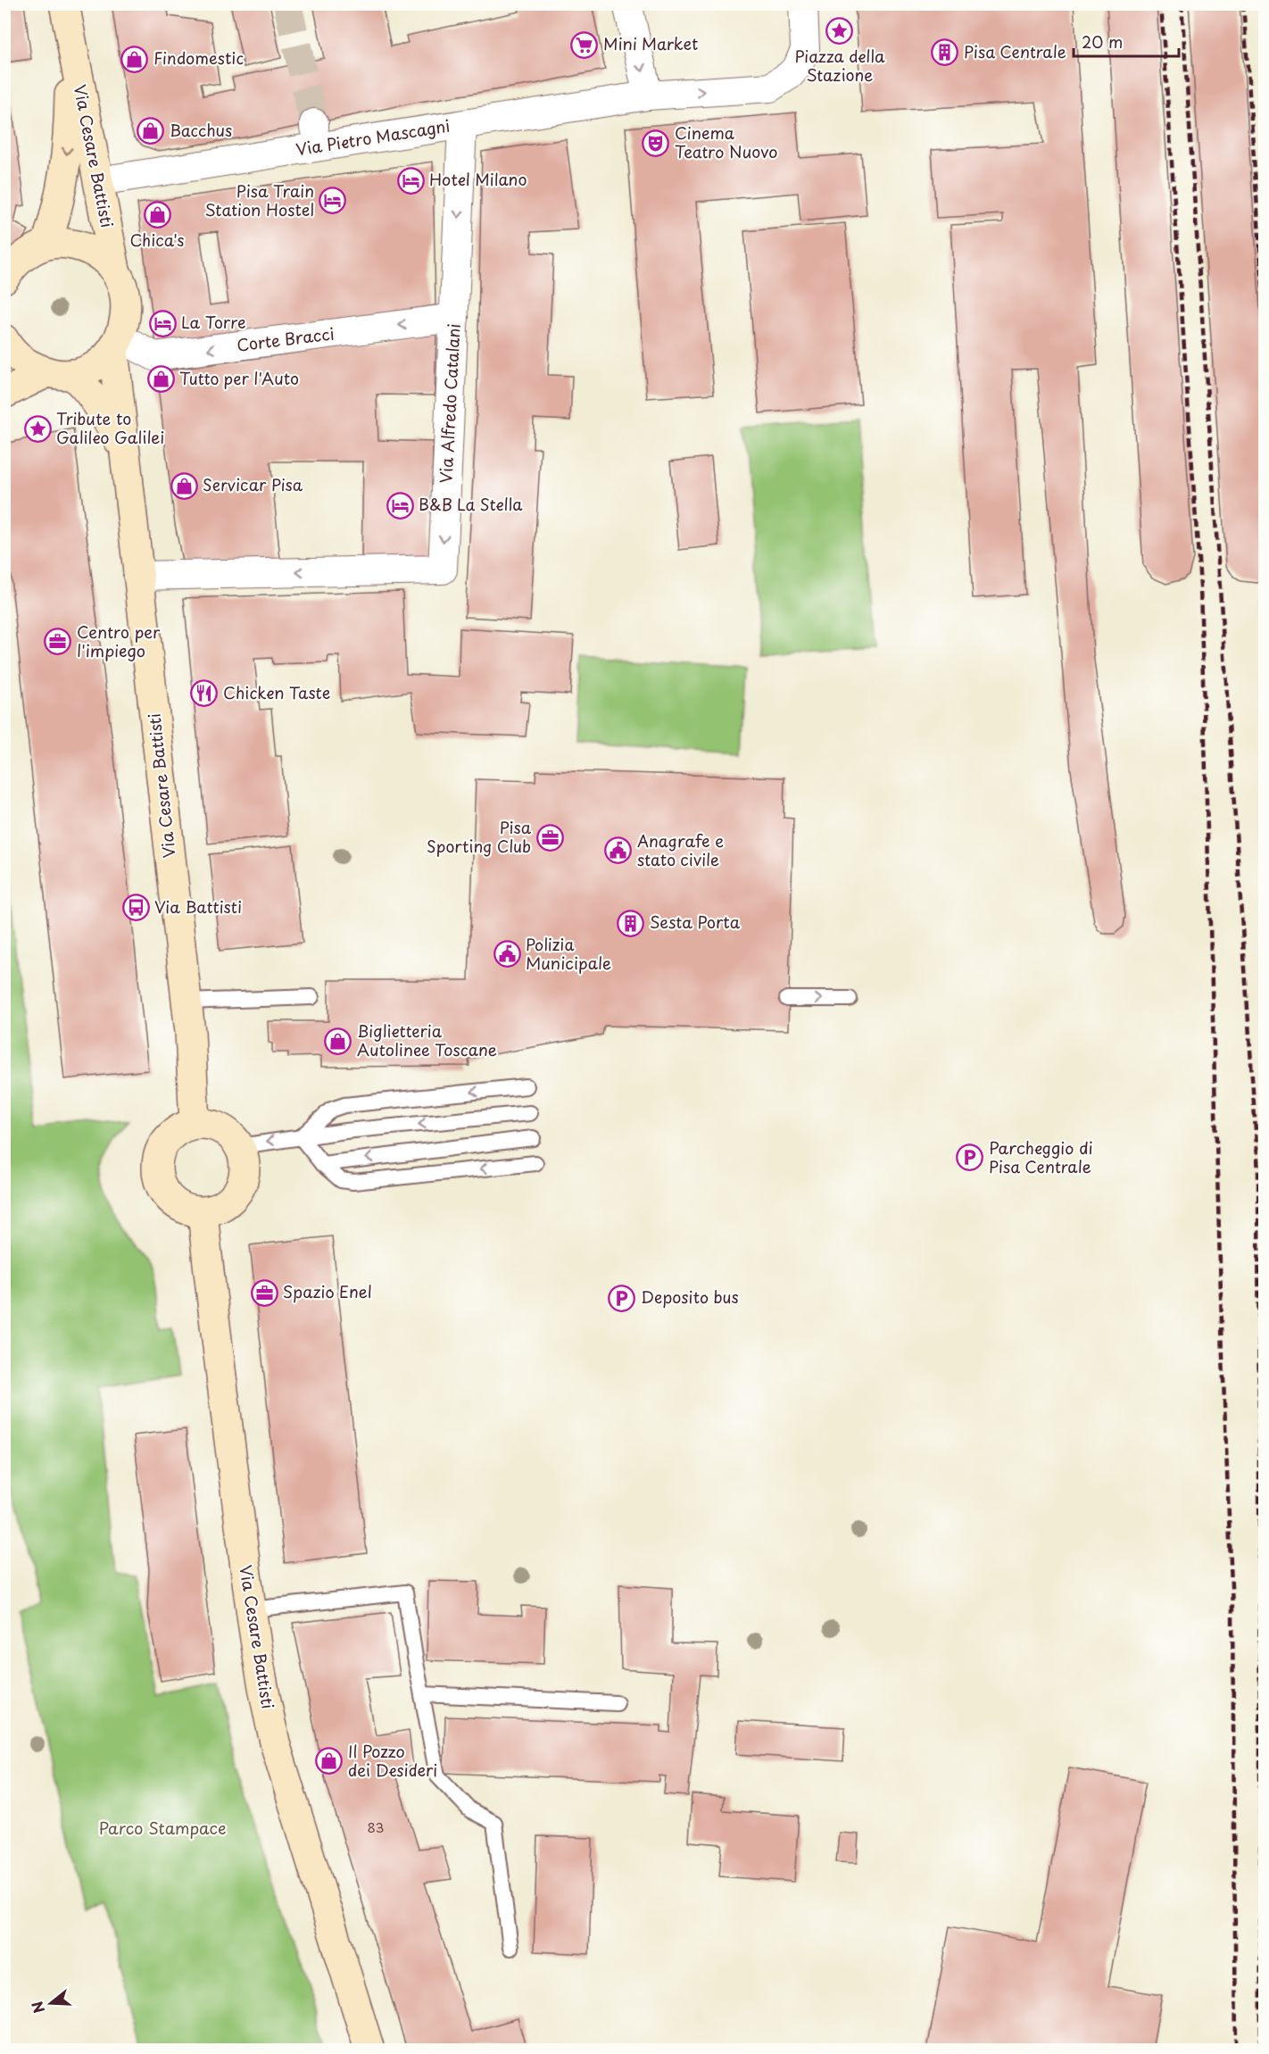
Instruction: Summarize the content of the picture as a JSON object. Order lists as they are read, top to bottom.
{
  "streets": {
    "main road": ["Via Cesare Battisti"],
    "street": ["Via Pietro Mascagni", "Corte Bracci", "Via Alfredo Catalani"]
  },
  "crossings": [
    ["Via Pietro Mascagni", "Via Cesare Battisti"],
    ["Via Pietro Mascagni", "Via Alfredo Catalani"],
    ["Via Cesare Battisti", "Corte Bracci"],
    ["Via Cesare Battisti", "Via Alfredo Catalani"],
    ["Corte Bracci", "Via Alfredo Catalani"]
  ],
  "one_way": ["Corte Bracci"],
  "parks": ["Parco Stampace"],
  "places": {
    "place": ["Piazza della Stazione", "Tribute to Galileo Galilei"],
    "supermarket": ["Mini Market"],
    "building": ["Pisa Centrale", "Sesta Porta"],
    "shop": [
      "Findomestic",
      "Bacchus",
      "Chica's",
      "Tutto per l'Auto",
      "Servicar Pisa",
      "Biglietteria Autolinee Toscane",
      "Il Pozzo dei Desideri"
    ],
    "theatre": ["Cinema Teatro Nuovo"],
    "hotel": [
      "Hotel Milano",
      "Pisa Train Station Hostel",
      "La Torre",
      "B&B La Stella"
    ],
    "office": ["Centro per l'impiego", "Pisa Sporting Club", "Spazio Enel"],
    "restaurant": ["Chicken Taste"],
    "public building": ["Anagrafe e stato civile", "Polizia Municipale"],
    "bus stop": ["Via Battisti"],
    "parking": ["Parcheggio di Pisa Centrale", "Deposito bus"]
  },
  "house_numbers": ["83"],
  "scale_bar": "20 m",
  "north": "left"
}
